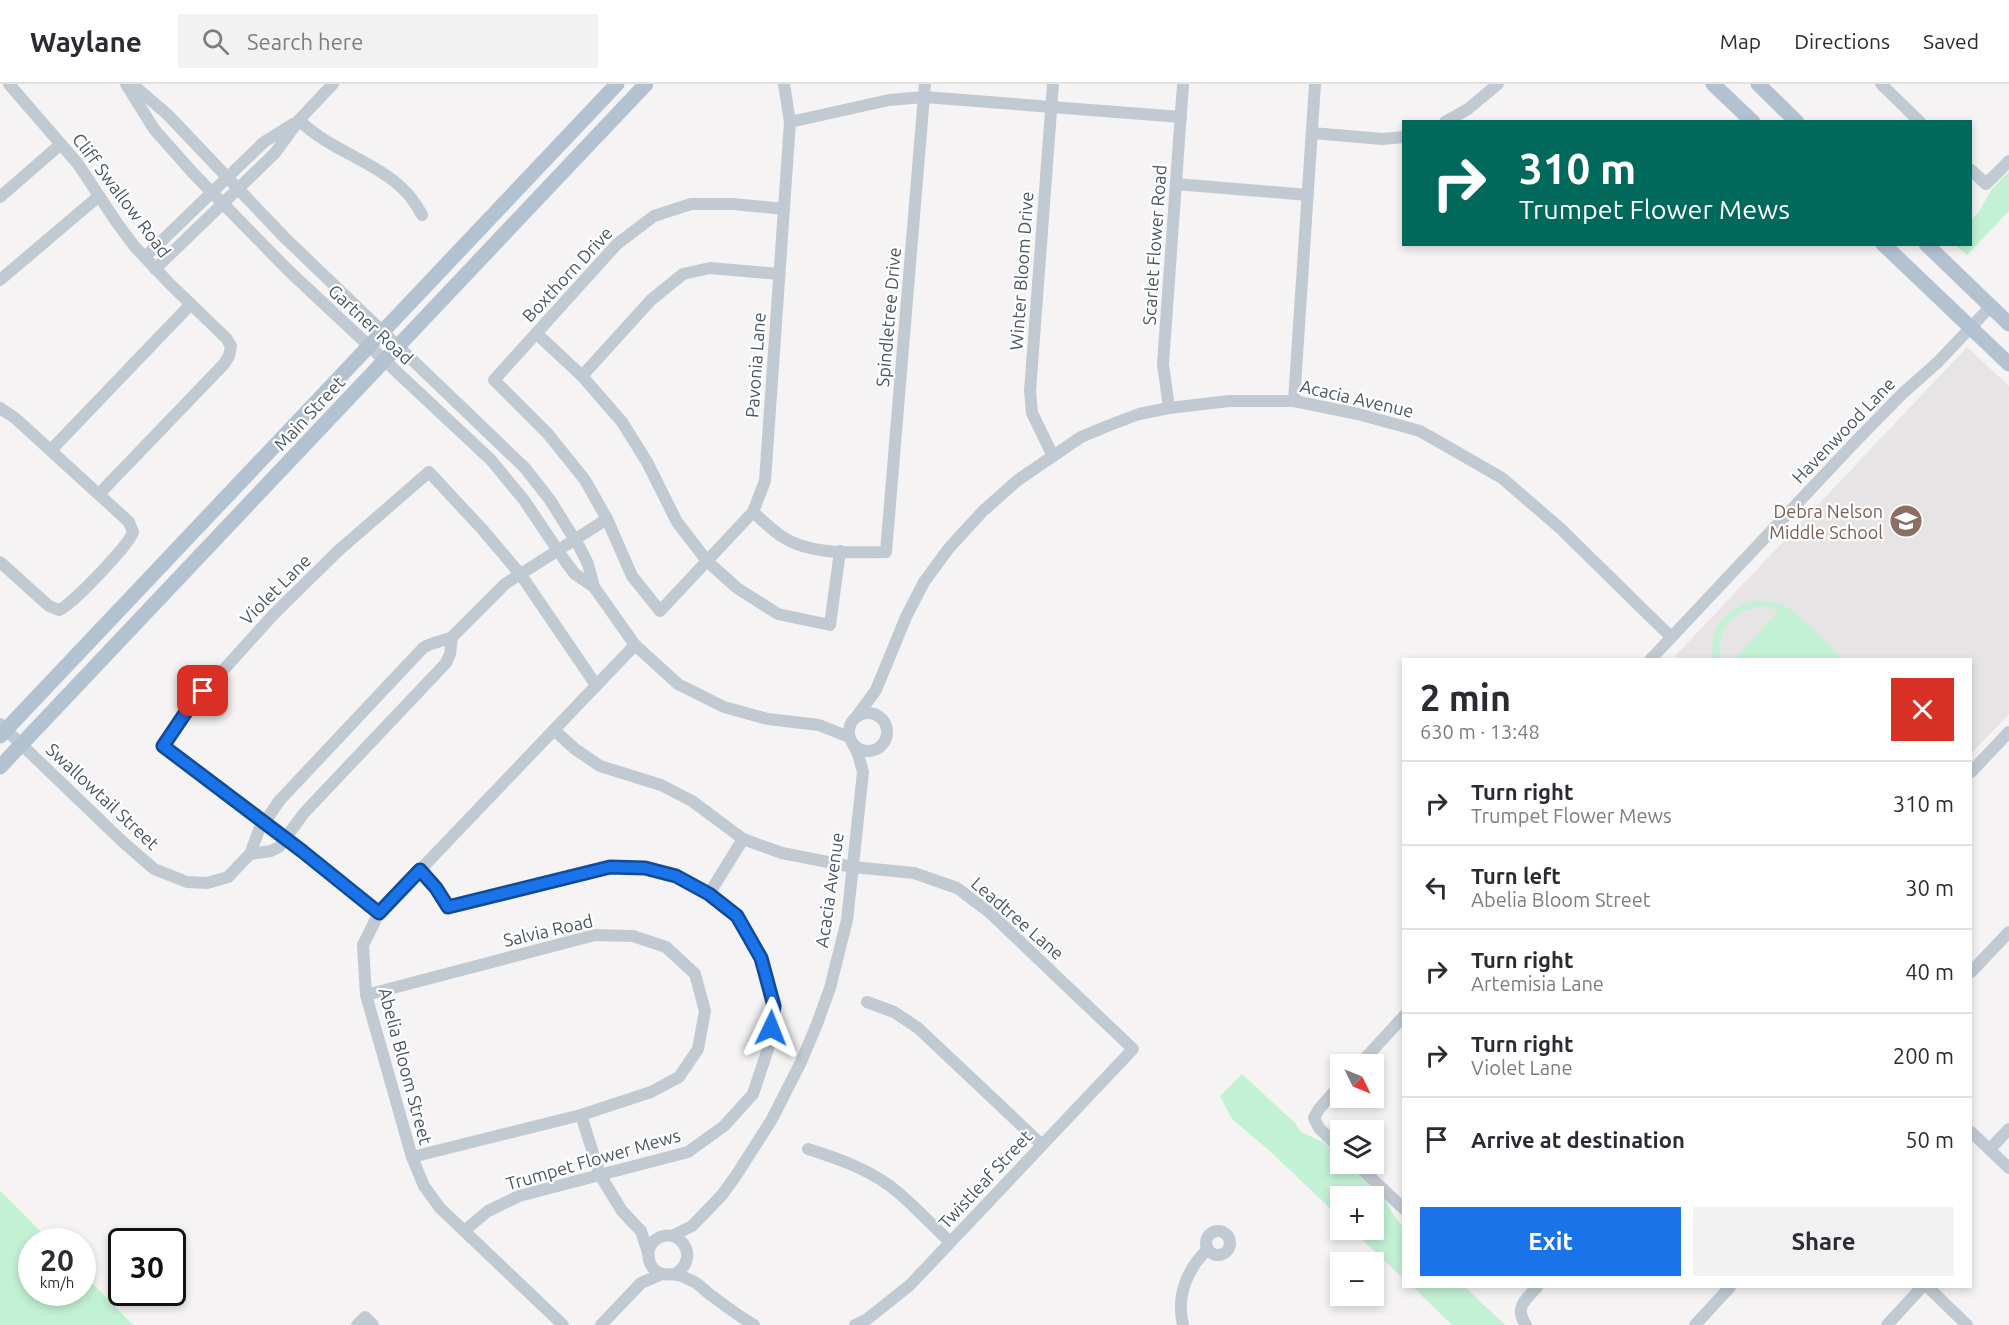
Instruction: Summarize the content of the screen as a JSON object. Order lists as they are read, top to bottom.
{
  "streets": {
    "main road": ["Main Street"],
    "street": [
      "Cliff Swallow Road",
      "Scarlet Flower Road",
      "Winter Bloom Drive",
      "Boxthorn Drive",
      "Spindletree Drive",
      "Gartner Road",
      "Pavonia Lane",
      "Acacia Avenue",
      "Havenwood Lane",
      "Violet Lane",
      "Swallowtail Street",
      "Leadtree Lane",
      "Salvia Road",
      "Abelia Bloom Street",
      "Trumpet Flower Mews",
      "Twistleaf Street"
    ]
  },
  "crossings": [
    ["Scarlet Flower Road", "Acacia Avenue"],
    ["Winter Bloom Drive", "Acacia Avenue"],
    ["Boxthorn Drive", "Pavonia Lane"],
    ["Boxthorn Drive", "Swallowtail Street"],
    ["Gartner Road", "Main Street"],
    ["Gartner Road", "Swallowtail Street"],
    ["Gartner Road", "Abelia Bloom Street"],
    ["Pavonia Lane", "Swallowtail Street"],
    ["Acacia Avenue", "Havenwood Lane"],
    ["Acacia Avenue", "Leadtree Lane"],
    ["Main Street", "Swallowtail Street"],
    ["Violet Lane", "Swallowtail Street"],
    ["Leadtree Lane", "Abelia Bloom Street"],
    ["Leadtree Lane", "Twistleaf Street"],
    ["Salvia Road", "Abelia Bloom Street"],
    ["Abelia Bloom Street", "Trumpet Flower Mews"]
  ],
  "places": {
    "school or university": ["Debra Nelson Middle School"]
  },
  "north": "bottom right",
  "page": {
    "header": "Waylane",
    "search": "Search here",
    "nav": ["Map", "Directions", "Saved"],
    "turn": ["310 m", "Trumpet Flower Mews"],
    "heading": ["2 min", "630 m · 13:48"],
    "list": [
      {
        "name": "Turn right",
        "note": "Trumpet Flower Mews",
        "value": "310 m"
      },
      {
        "name": "Turn left",
        "note": "Abelia Bloom Street",
        "value": "30 m"
      },
      {
        "name": "Turn right",
        "note": "Artemisia Lane",
        "value": "40 m"
      },
      {
        "name": "Turn right",
        "note": "Violet Lane",
        "value": "200 m"
      },
      {
        "name": "Arrive at destination",
        "value": "50 m"
      }
    ],
    "map_buttons": ["+", "−"],
    "buttons": ["Exit", "Share"],
    "speed": "20 km/h",
    "limit": "30"
  }
}
